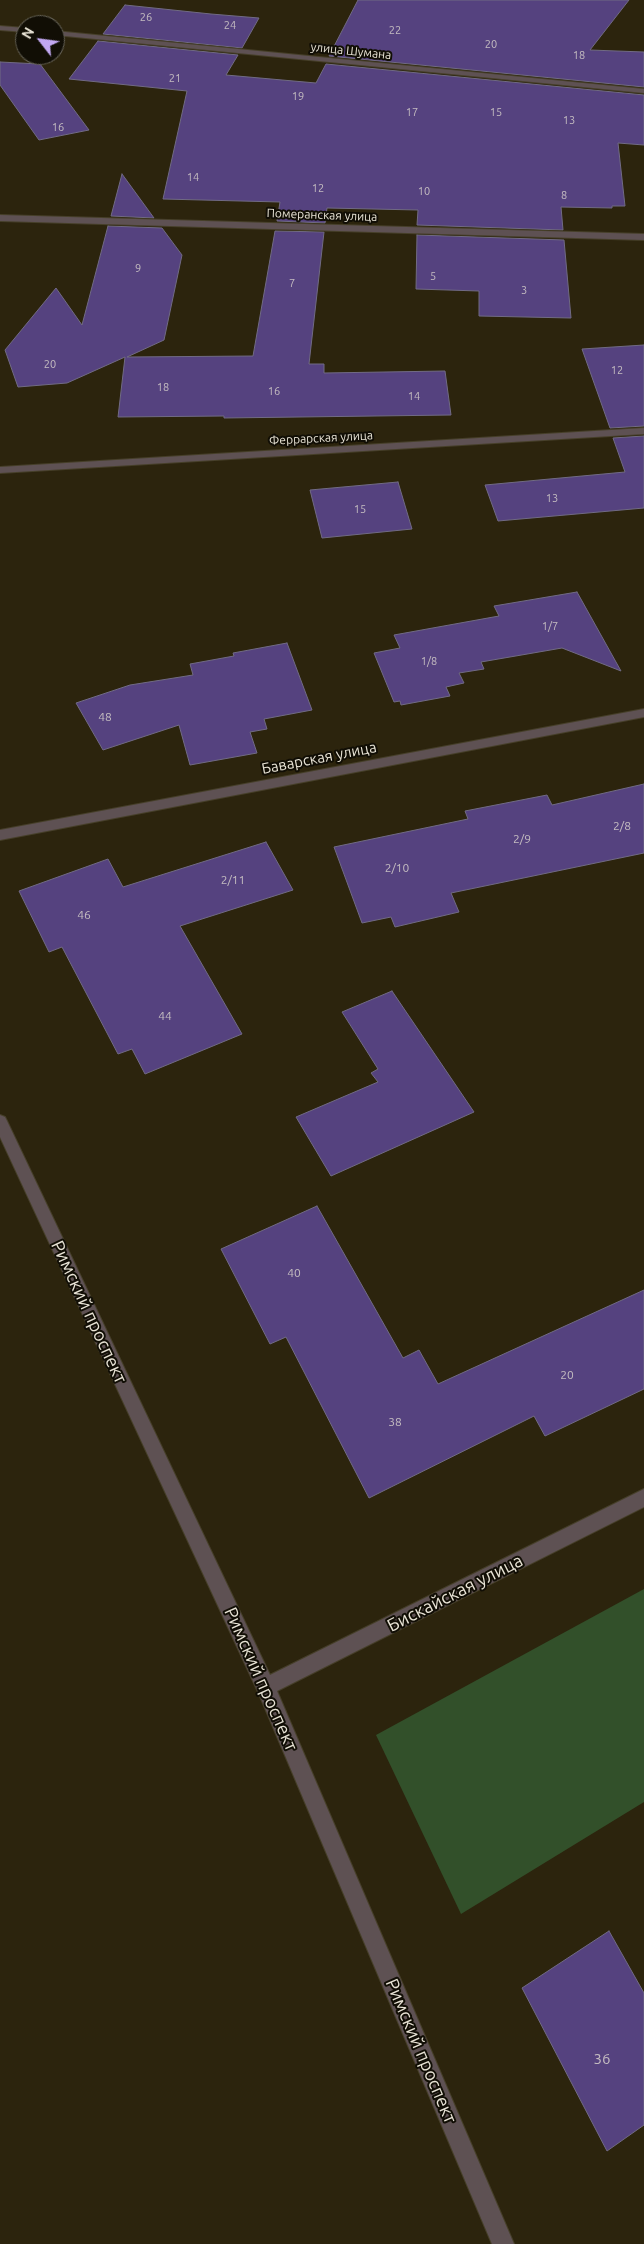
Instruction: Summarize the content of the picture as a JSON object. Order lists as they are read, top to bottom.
{
  "streets": {
    "street": [
      "улица Шумана",
      "Померанская улица",
      "Феррарская улица",
      "Баварская улица",
      "Римский проспект",
      "Бискайская улица"
    ]
  },
  "crossings": [
    ["Римский проспект", "Бискайская улица"]
  ],
  "house_numbers": [
    "26",
    "24",
    "22",
    "20",
    "18",
    "21",
    "19",
    "17",
    "15",
    "13",
    "16",
    "14",
    "12",
    "10",
    "8",
    "9",
    "5",
    "7",
    "3",
    "20",
    "12",
    "18",
    "16",
    "14",
    "13",
    "15",
    "1/7",
    "1/8",
    "48",
    "2/8",
    "2/9",
    "2/10",
    "2/11",
    "46",
    "44",
    "40",
    "20",
    "38",
    "36"
  ],
  "north": "top left"
}
